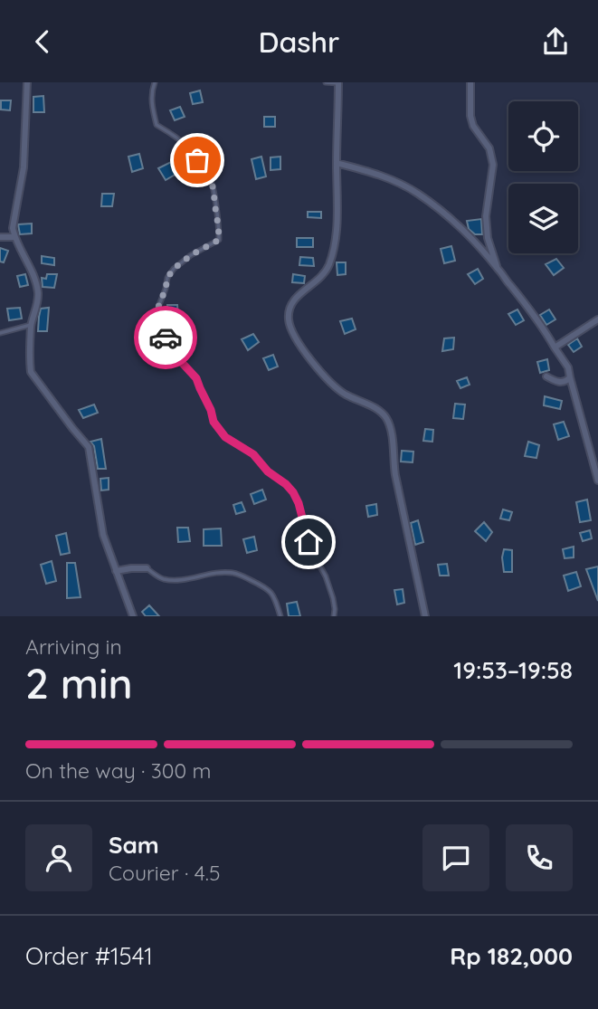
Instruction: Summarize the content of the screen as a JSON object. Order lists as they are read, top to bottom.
{
  "page": {
    "header": "Dashr",
    "heading": ["2 min", "Arriving in", "19:53–19:58"],
    "panel": [
      "Sam",
      "Courier · 4.5",
      "Order #1541",
      "Rp 182,000"
    ],
    "bar": "On the way · 300 m"
  }
}
